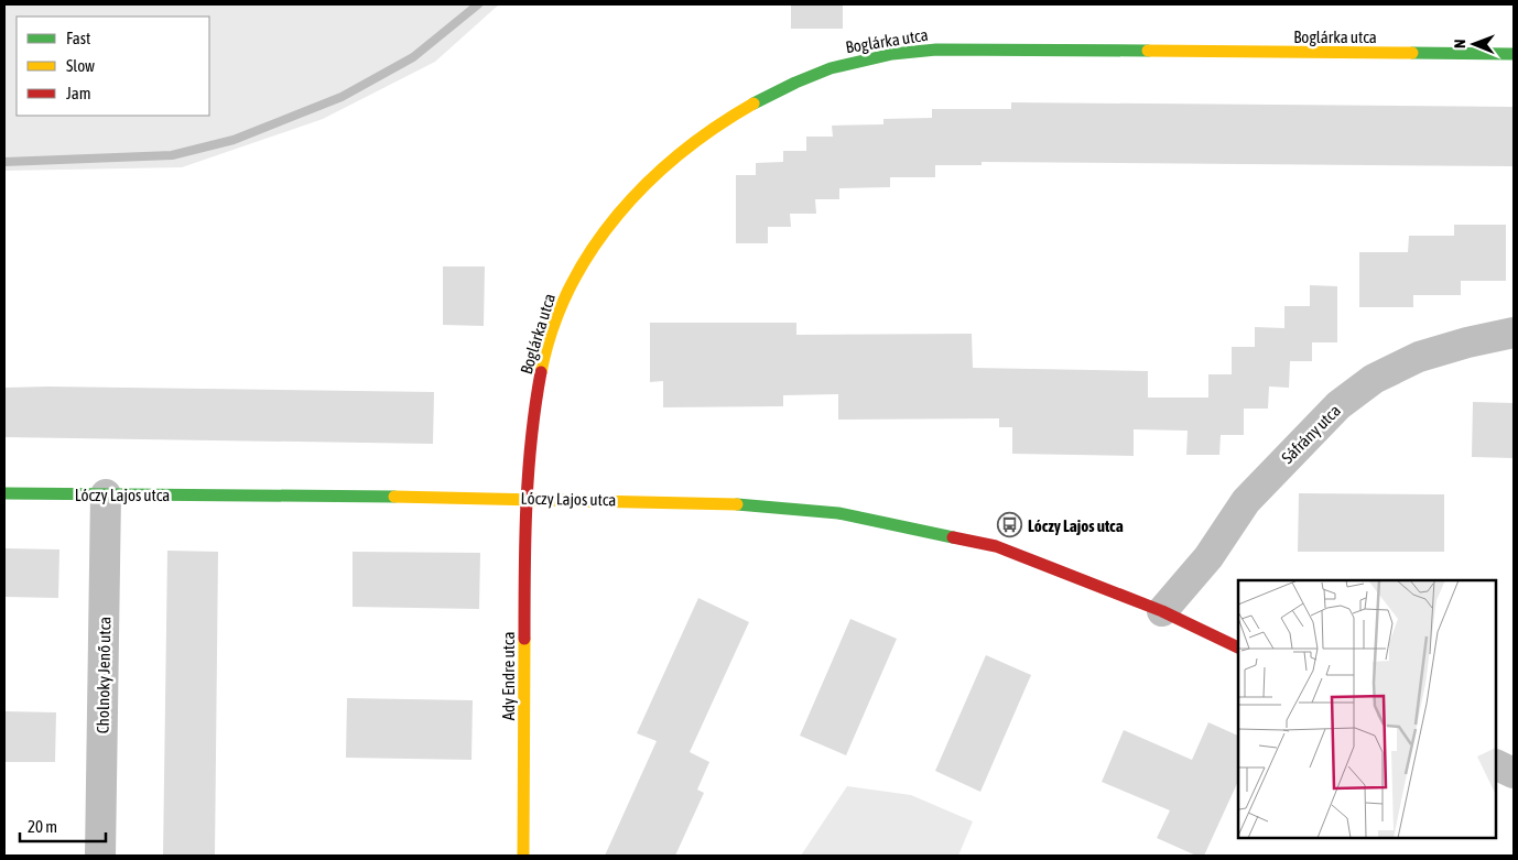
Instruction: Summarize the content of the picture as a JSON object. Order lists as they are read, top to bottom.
{
  "streets": {
    "street": [
      "Boglárka utca",
      "Sáfrány utca",
      "Lóczy Lajos utca",
      "Cholnoky Jenő utca",
      "Ady Endre utca"
    ]
  },
  "crossings": [
    ["Boglárka utca", "Lóczy Lajos utca"],
    ["Boglárka utca", "Ady Endre utca"],
    ["Sáfrány utca", "Lóczy Lajos utca"],
    ["Lóczy Lajos utca", "Cholnoky Jenő utca"],
    ["Lóczy Lajos utca", "Ady Endre utca"]
  ],
  "places": {
    "bus stop": ["Lóczy Lajos utca"]
  },
  "legend": ["Fast", "Slow", "Jam"],
  "scale_bar": "20 m",
  "north": "left"
}
